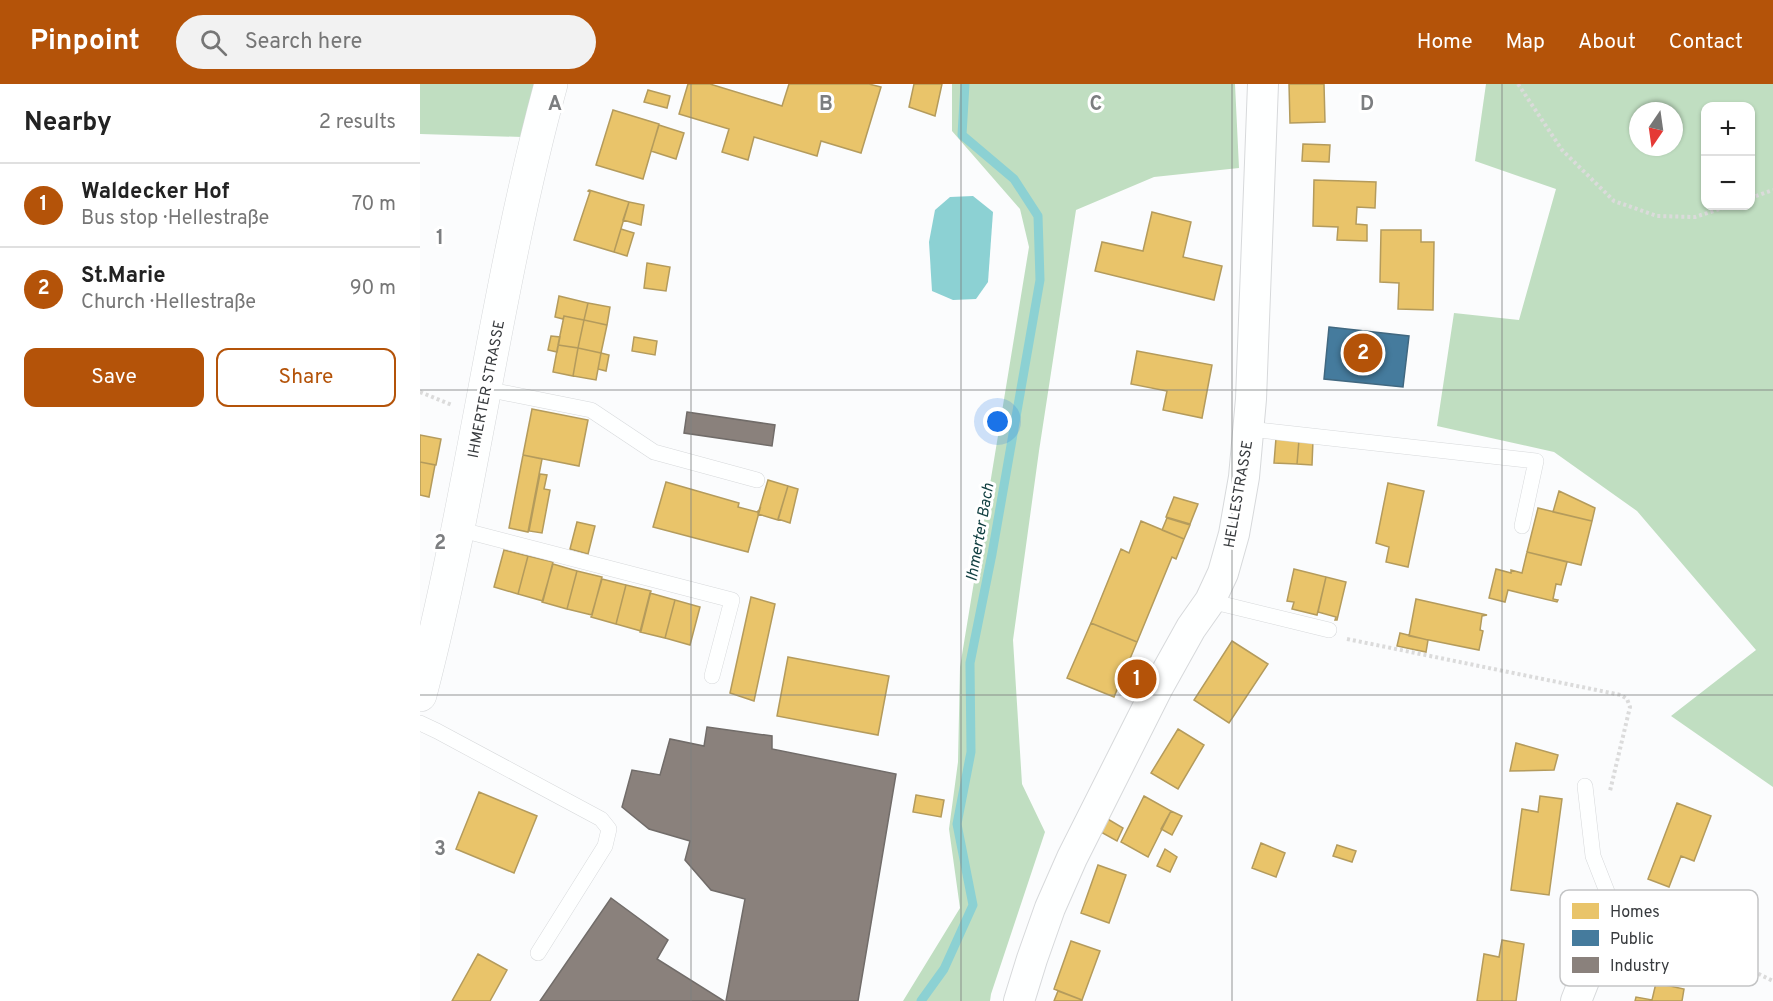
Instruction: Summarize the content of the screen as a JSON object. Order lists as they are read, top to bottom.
{
  "streets": {
    "main road": ["IHMERTER STRASSE"],
    "street": ["HELLESTRASSE"]
  },
  "water": ["Ihmerter Bach"],
  "legend": ["Homes", "Public", "Industry"],
  "north": "bottom",
  "page": {
    "header": "Pinpoint",
    "search": "Search here",
    "nav": [
      "Home",
      "Map",
      "About",
      "Contact"
    ],
    "heading": ["Nearby", "2 results"],
    "map_buttons": ["+", "−"],
    "list": [
      {
        "mark": "1",
        "name": "Waldecker Hof",
        "note": "Bus stop · Hellestraße",
        "value": "70 m"
      },
      {
        "mark": "2",
        "name": "St.Marie",
        "note": "Church · Hellestraße",
        "value": "90 m"
      }
    ],
    "buttons": ["Save", "Share"],
    "pins": ["2", "1"]
  },
  "grid": {
    "columns": [
      "A",
      "B",
      "C",
      "D"
    ],
    "rows": ["1", "2", "3"]
  }
}
